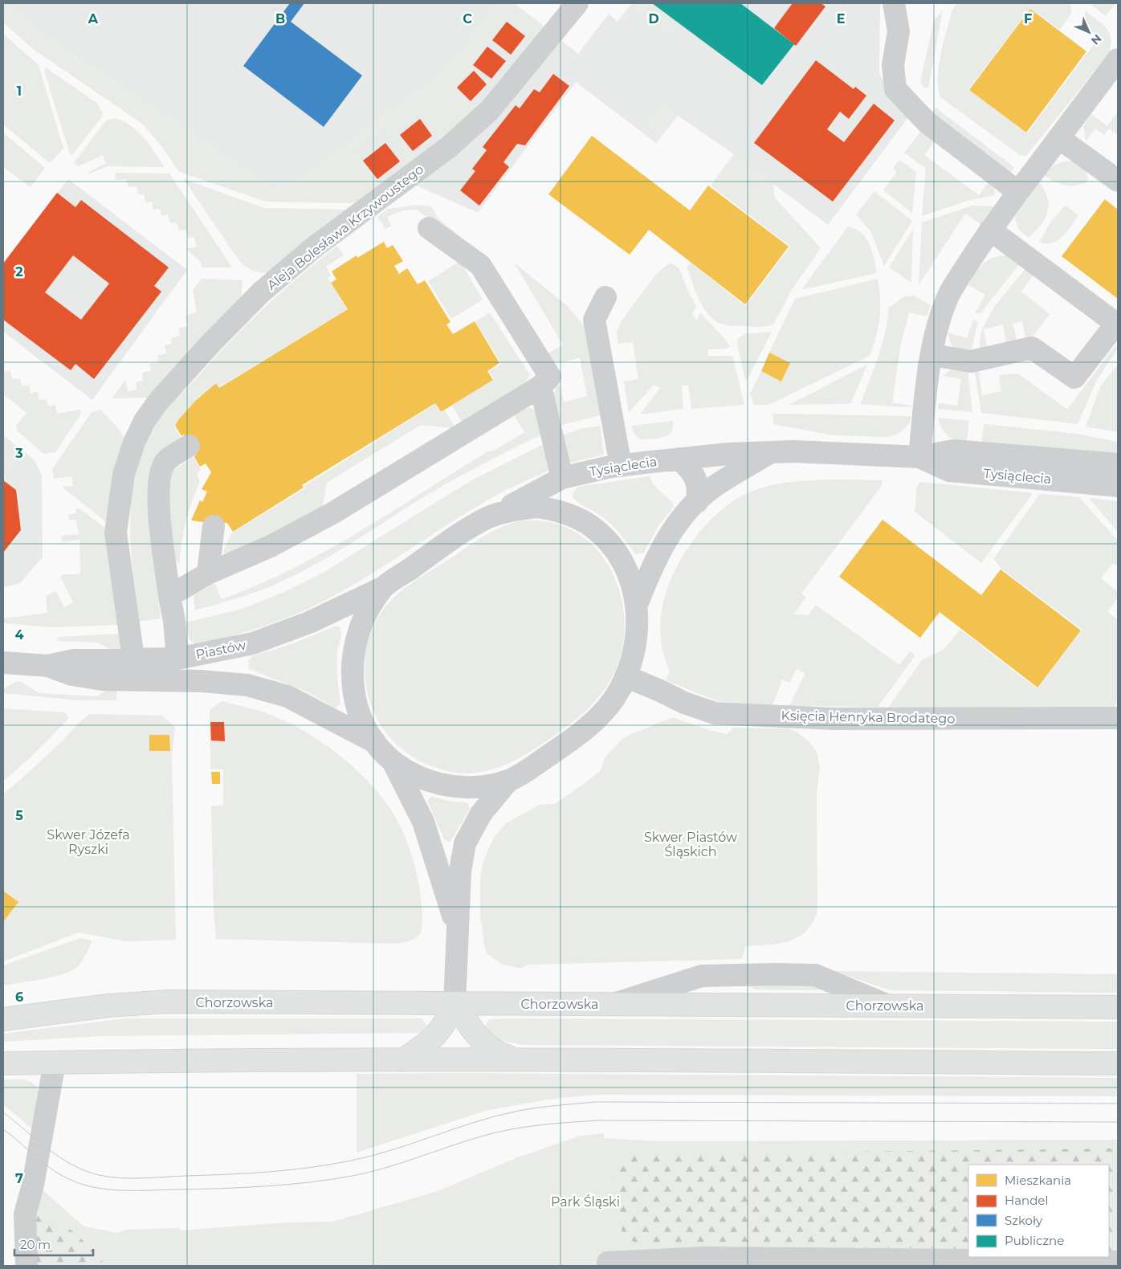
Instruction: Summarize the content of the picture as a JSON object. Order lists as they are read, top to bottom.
{
  "streets": {
    "main road": ["Chorzowska"],
    "street": [
      "Aleja Bolesława Krzywoustego",
      "Tysiąclecia",
      "Piastów",
      "Księcia Henryka Brodatego"
    ]
  },
  "crossings": [
    ["Tysiąclecia", "Piastów"]
  ],
  "parks": ["Skwer Józefa Ryszki", "Skwer Piastów Śląskich", "Park Śląski"],
  "legend": [
    "Mieszkania",
    "Handel",
    "Szkoły",
    "Publiczne"
  ],
  "scale_bar": "20 m",
  "north": "bottom right",
  "grid": {
    "columns": [
      "A",
      "B",
      "C",
      "D",
      "E",
      "F"
    ],
    "rows": [
      "1",
      "2",
      "3",
      "4",
      "5",
      "6",
      "7"
    ]
  }
}
